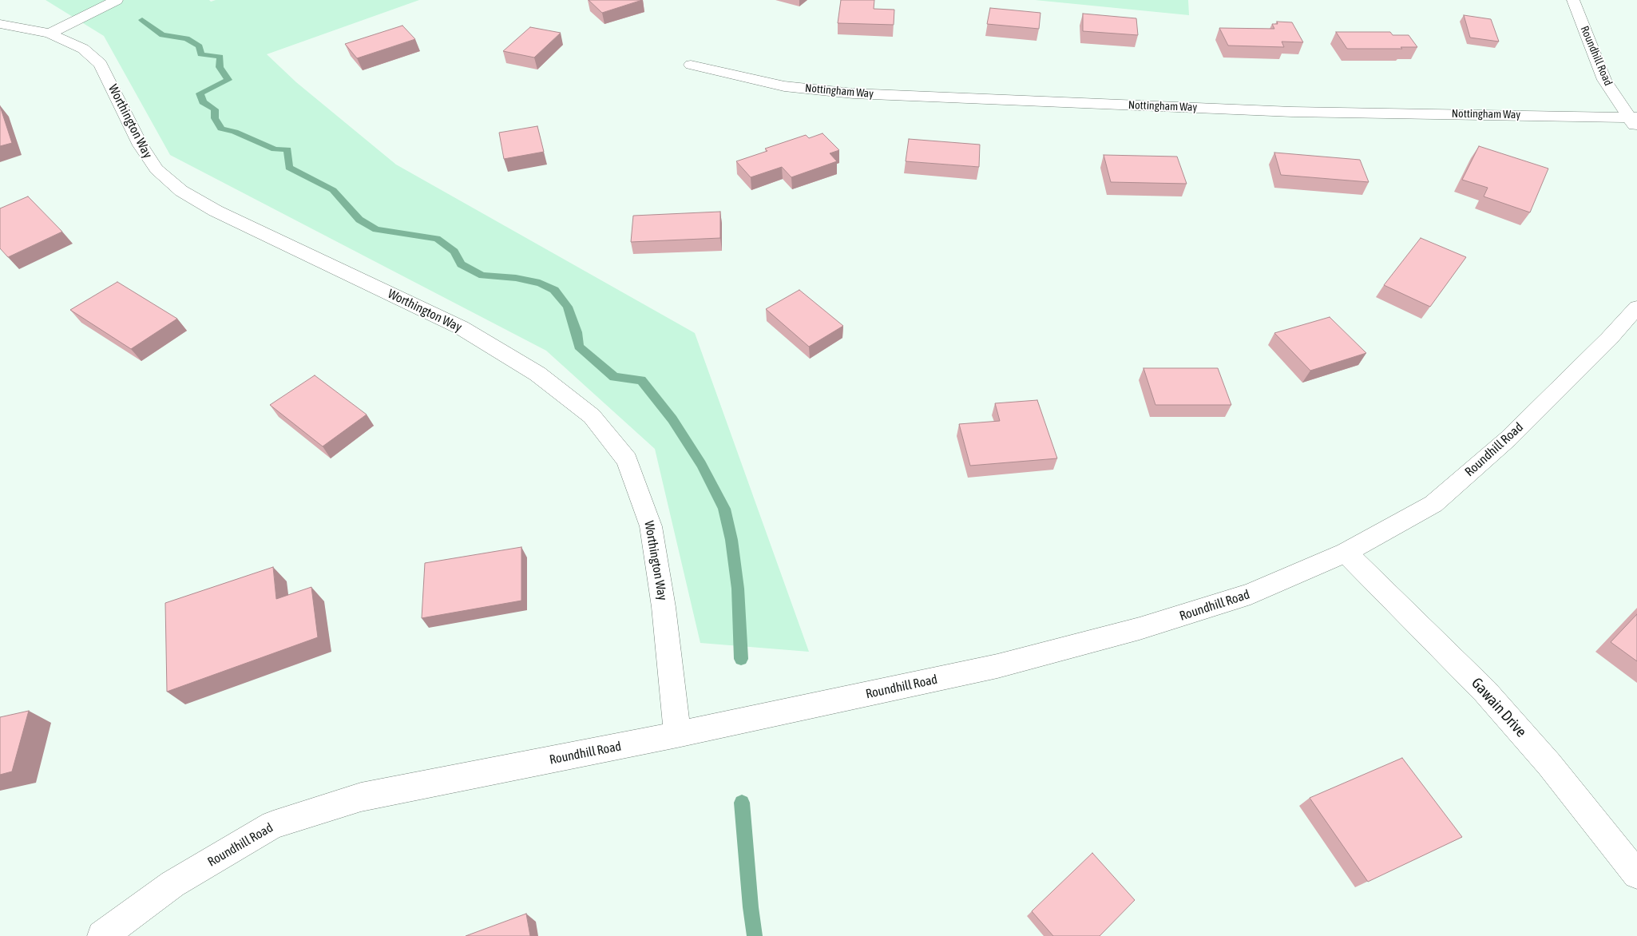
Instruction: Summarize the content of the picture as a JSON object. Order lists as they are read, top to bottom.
{
  "streets": {
    "street": [
      "Roundhill Road",
      "Nottingham Way",
      "Worthington Way",
      "Gawain Drive"
    ]
  },
  "crossings": [
    ["Roundhill Road", "Nottingham Way"],
    ["Roundhill Road", "Worthington Way"],
    ["Roundhill Road", "Gawain Drive"]
  ]
}
